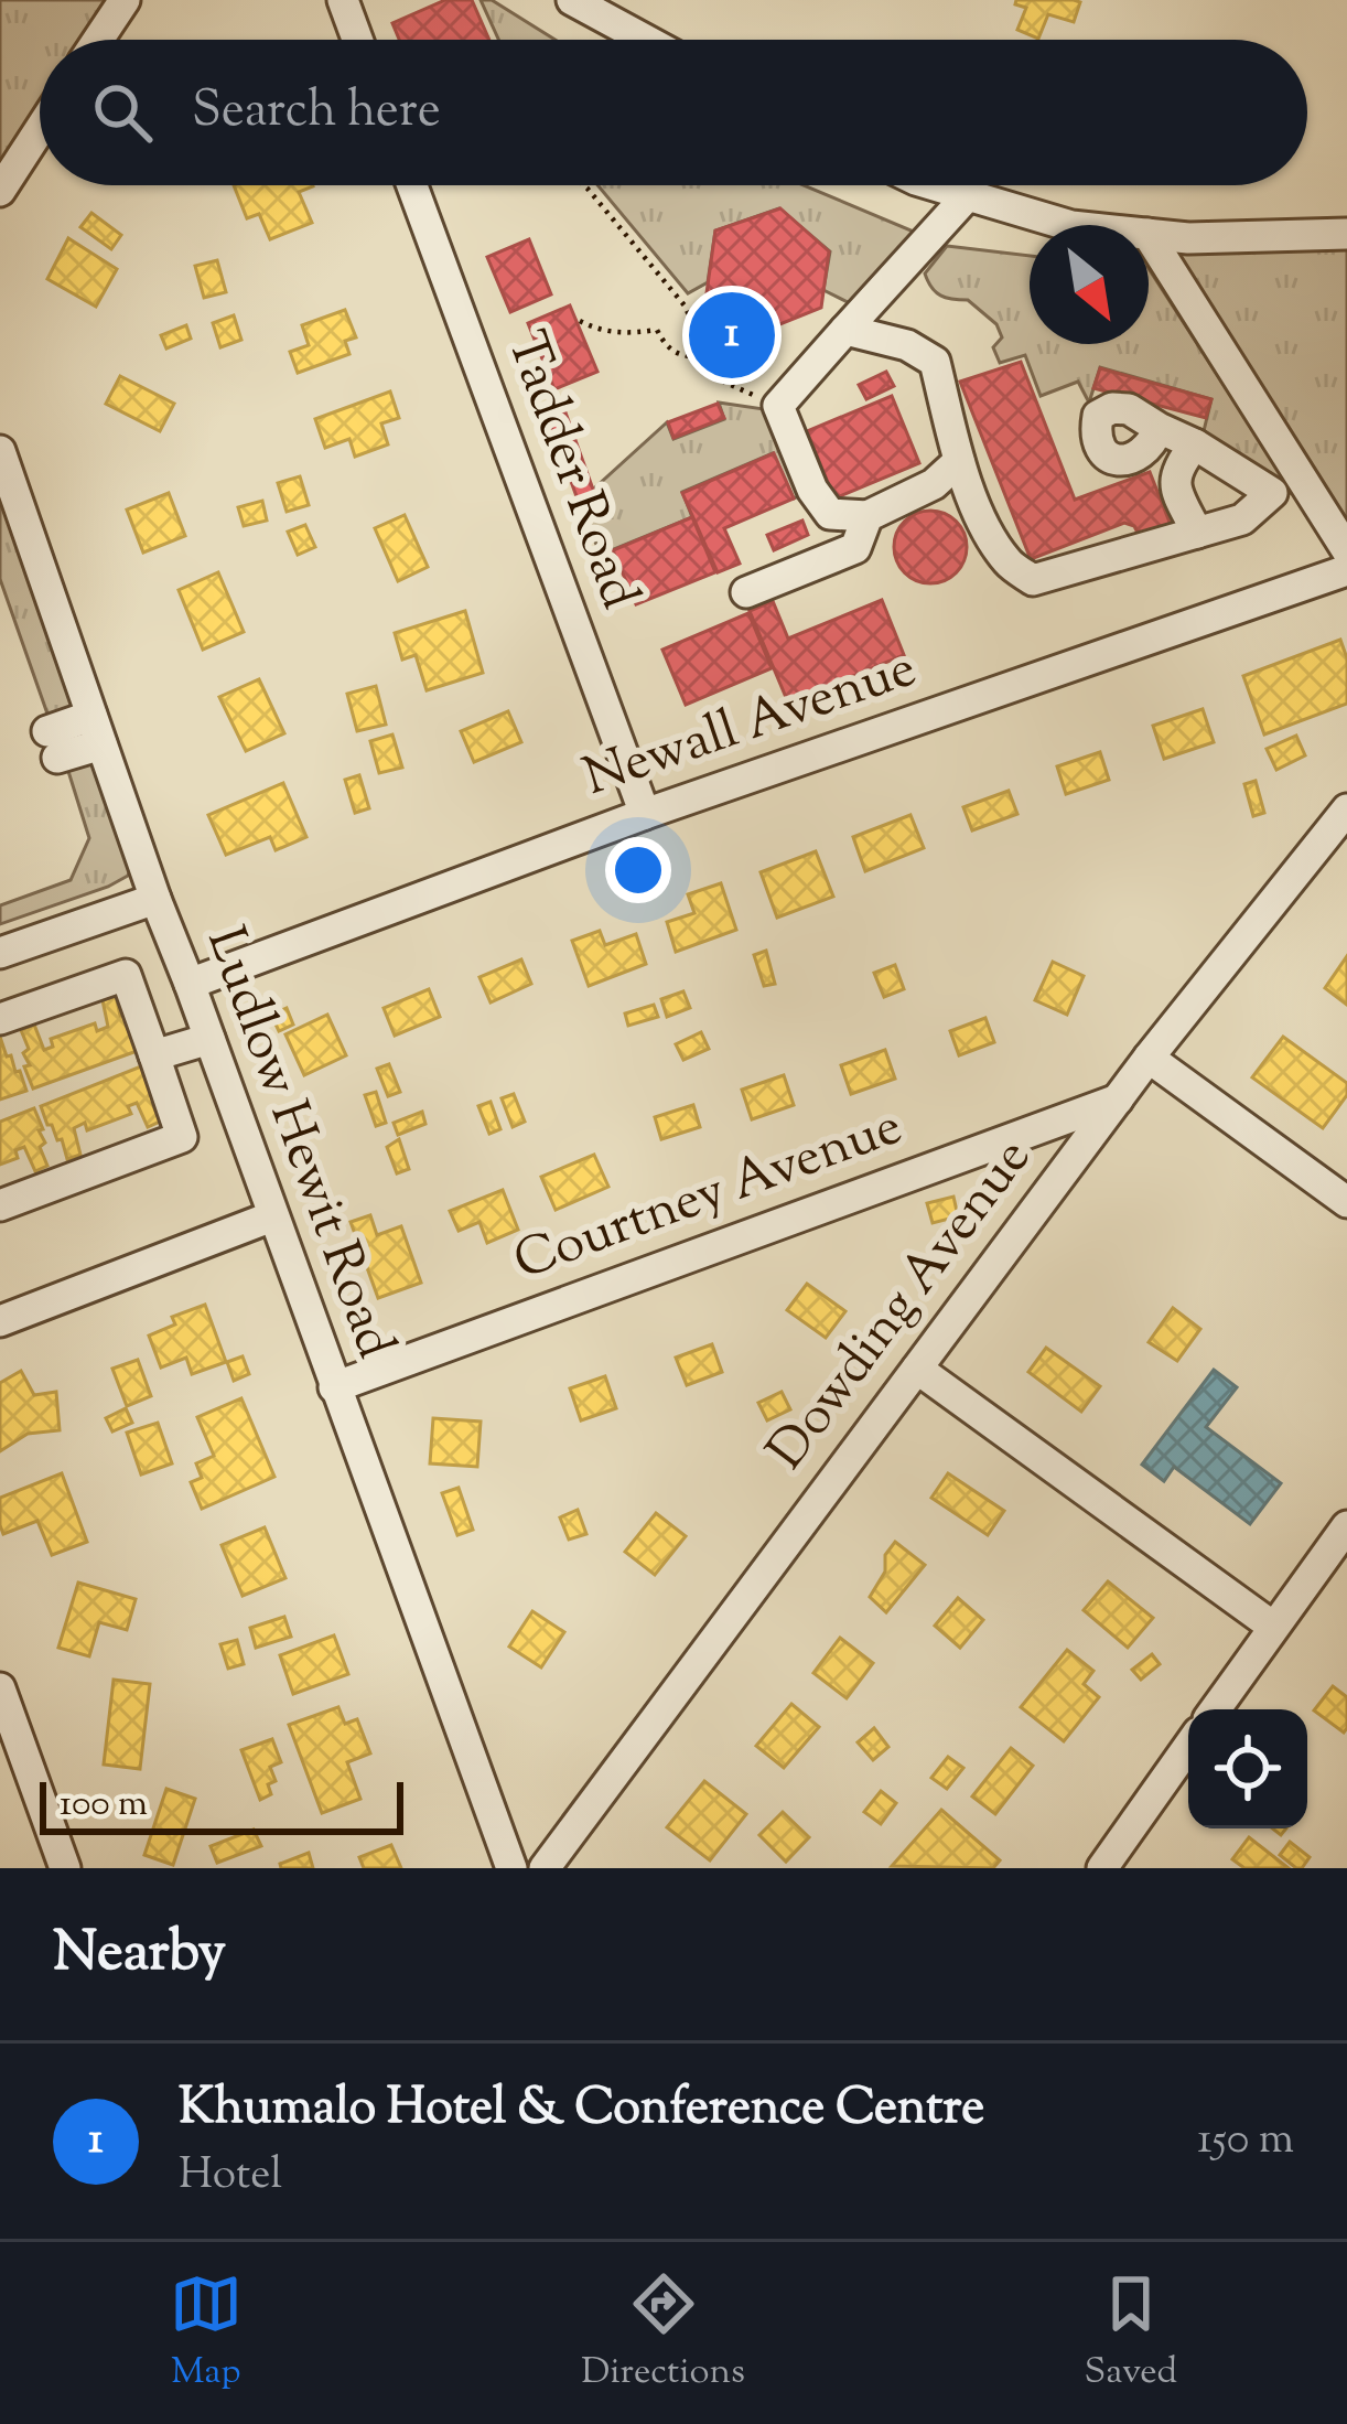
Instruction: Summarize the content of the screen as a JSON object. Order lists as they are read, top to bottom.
{
  "streets": {
    "street": [
      "Tadder Road",
      "Newall Avenue",
      "Ludlow Hewit Road",
      "Courtney Avenue",
      "Dowding Avenue"
    ]
  },
  "crossings": [
    ["Tadder Road", "Newall Avenue"],
    ["Newall Avenue", "Ludlow Hewit Road"],
    ["Ludlow Hewit Road", "Courtney Avenue"],
    ["Courtney Avenue", "Dowding Avenue"]
  ],
  "scale_bar": "100 m",
  "north": "bottom right",
  "page": {
    "search": "Search here",
    "pins": "1",
    "scale": "100 m",
    "heading": "Nearby",
    "list": [
      {
        "mark": "1",
        "name": "Khumalo Hotel & Conference Centre",
        "note": "Hotel",
        "value": "150 m"
      }
    ],
    "nav": ["Map", "Directions", "Saved"]
  }
}
